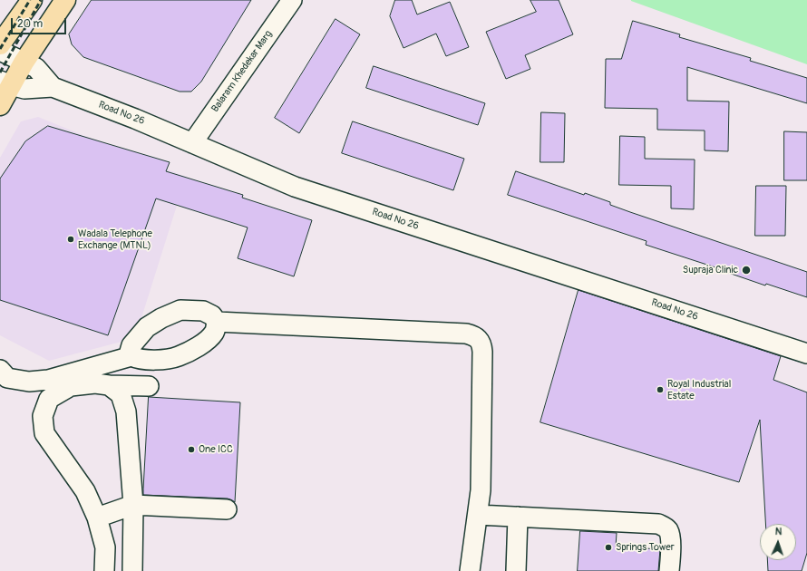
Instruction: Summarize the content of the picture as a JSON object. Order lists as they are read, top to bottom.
{
  "streets": {
    "street": ["Balaram Khedekar Marg", "Road No 26"]
  },
  "crossings": [
    ["Balaram Khedekar Marg", "Road No 26"]
  ],
  "places": [
    "Wadala Telephone Exchange (MTNL)",
    "Supraja Clinic",
    "Royal Industrial Estate",
    "One ICC",
    "Springs Tower"
  ],
  "scale_bar": "20 m",
  "north": "top"
}
